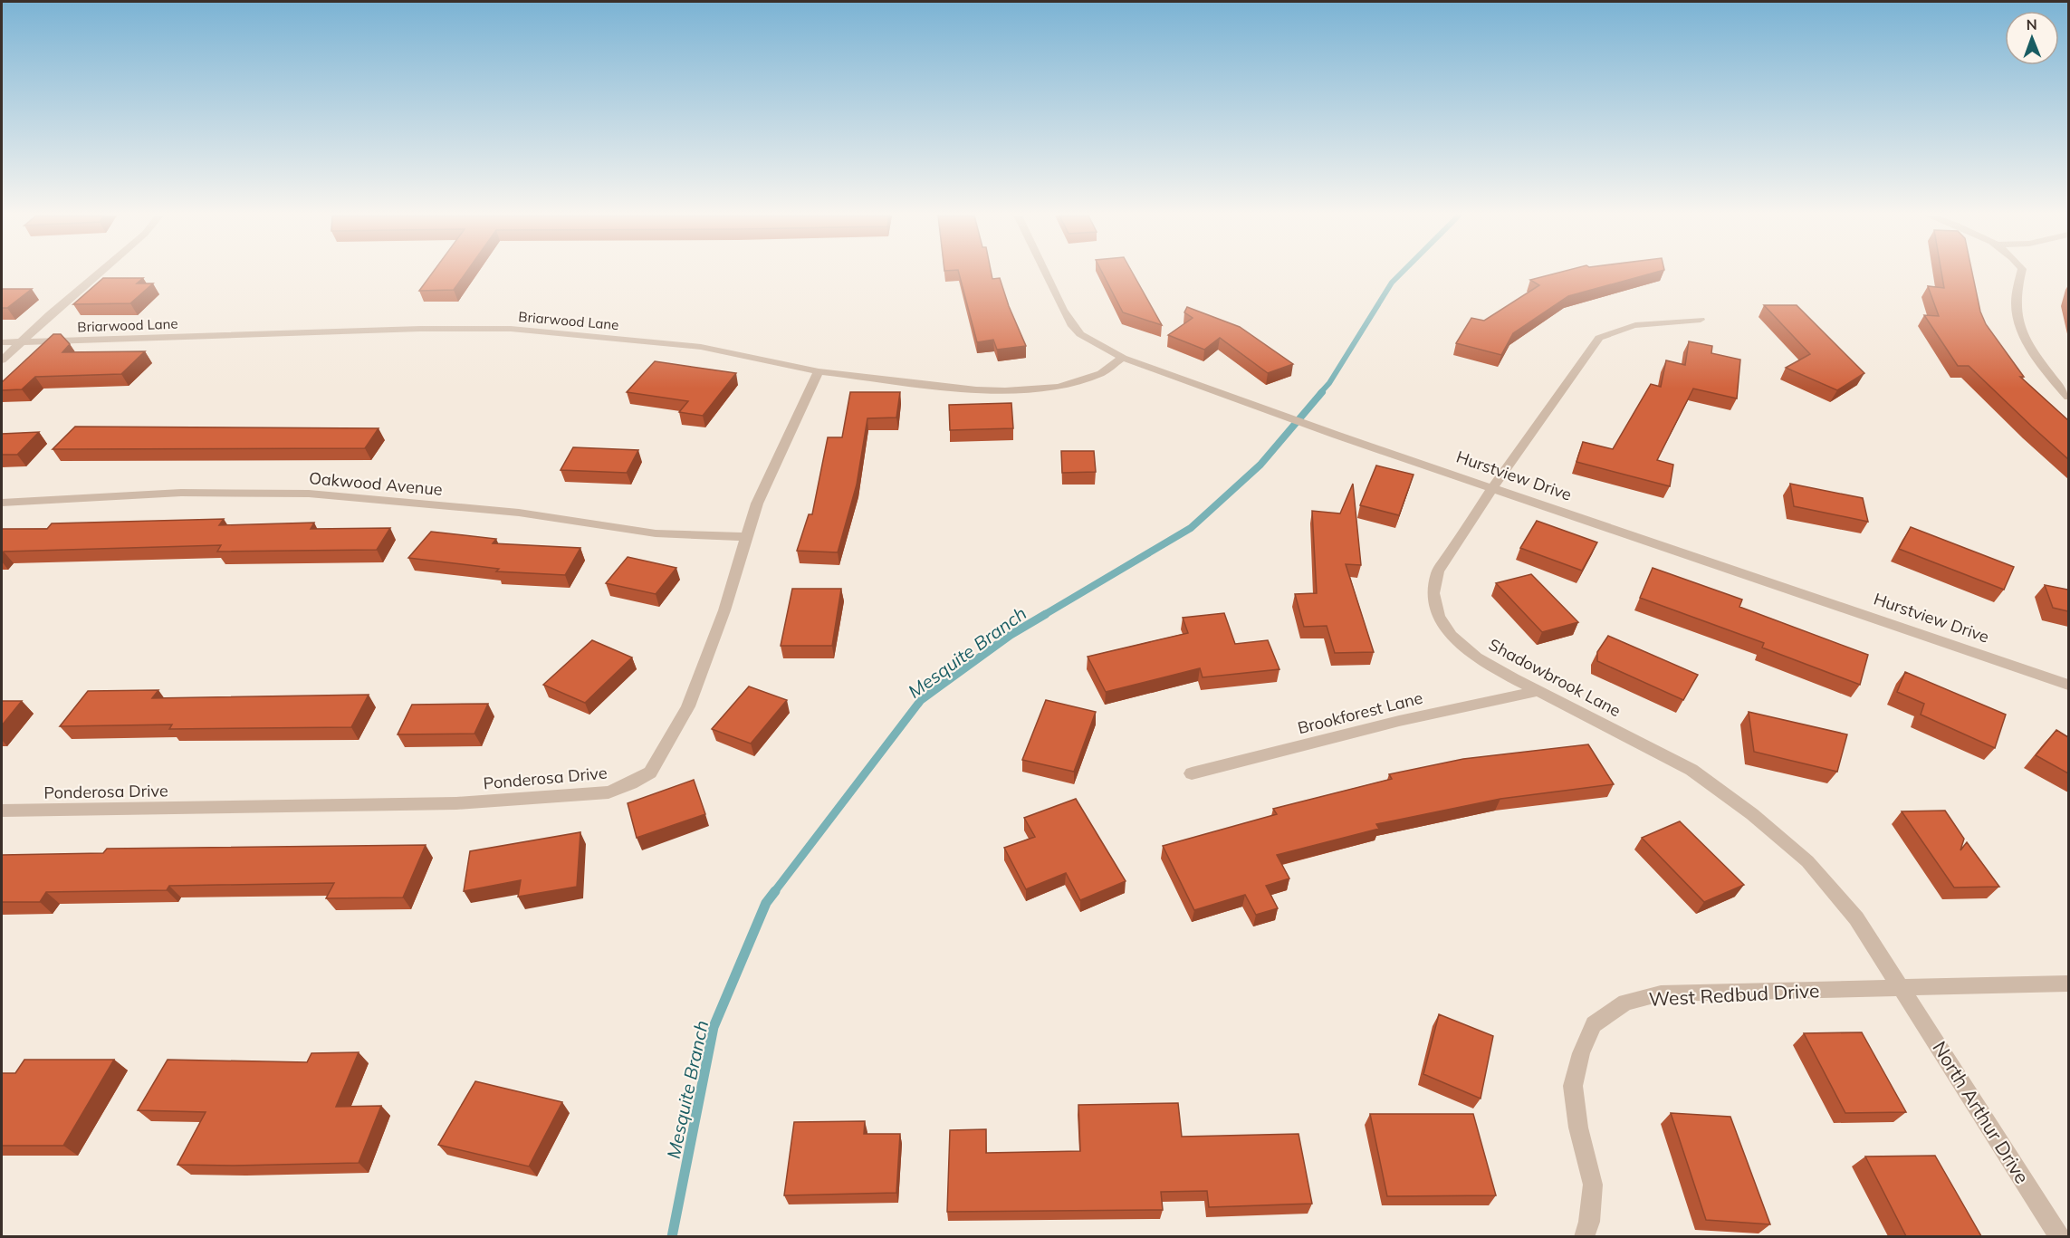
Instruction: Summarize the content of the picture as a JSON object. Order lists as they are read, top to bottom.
{
  "streets": {
    "street": [
      "Briarwood Lane",
      "Hurstview Drive",
      "Oakwood Avenue",
      "Shadowbrook Lane",
      "Brookforest Lane",
      "Ponderosa Drive",
      "West Redbud Drive",
      "North Arthur Drive"
    ]
  },
  "crossings": [
    ["Briarwood Lane", "Hurstview Drive"],
    ["Briarwood Lane", "Ponderosa Drive"],
    ["Hurstview Drive", "Shadowbrook Lane"],
    ["Oakwood Avenue", "Ponderosa Drive"],
    ["Shadowbrook Lane", "Brookforest Lane"],
    ["Shadowbrook Lane", "West Redbud Drive"],
    ["Shadowbrook Lane", "North Arthur Drive"],
    ["West Redbud Drive", "North Arthur Drive"]
  ],
  "water": ["Mesquite Branch"],
  "north": "top"
}
